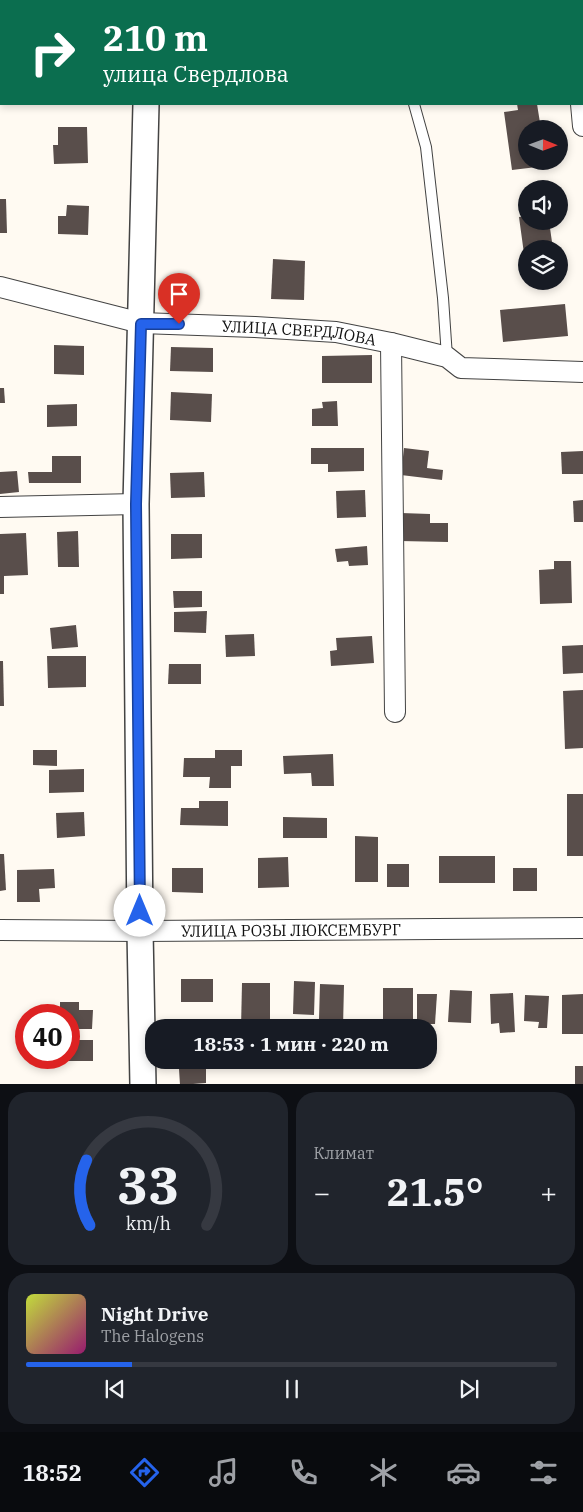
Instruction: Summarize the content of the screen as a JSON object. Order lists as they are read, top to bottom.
{
  "streets": {
    "street": ["УЛИЦА СВЕРДЛОВА", "УЛИЦА РОЗЫ ЛЮКСЕМБУРГ"]
  },
  "north": "right",
  "page": {
    "turn": ["210 m", "улица Свердлова"],
    "limit": "40",
    "trip": "18:53 · 1 мин · 220 m",
    "tile": "Климат",
    "heat": ["−", "21.5°", "+"],
    "song": ["Night Drive", "The Halogens"],
    "tabs": "18:52",
    "gauge": ["33", "km/h"]
  }
}
